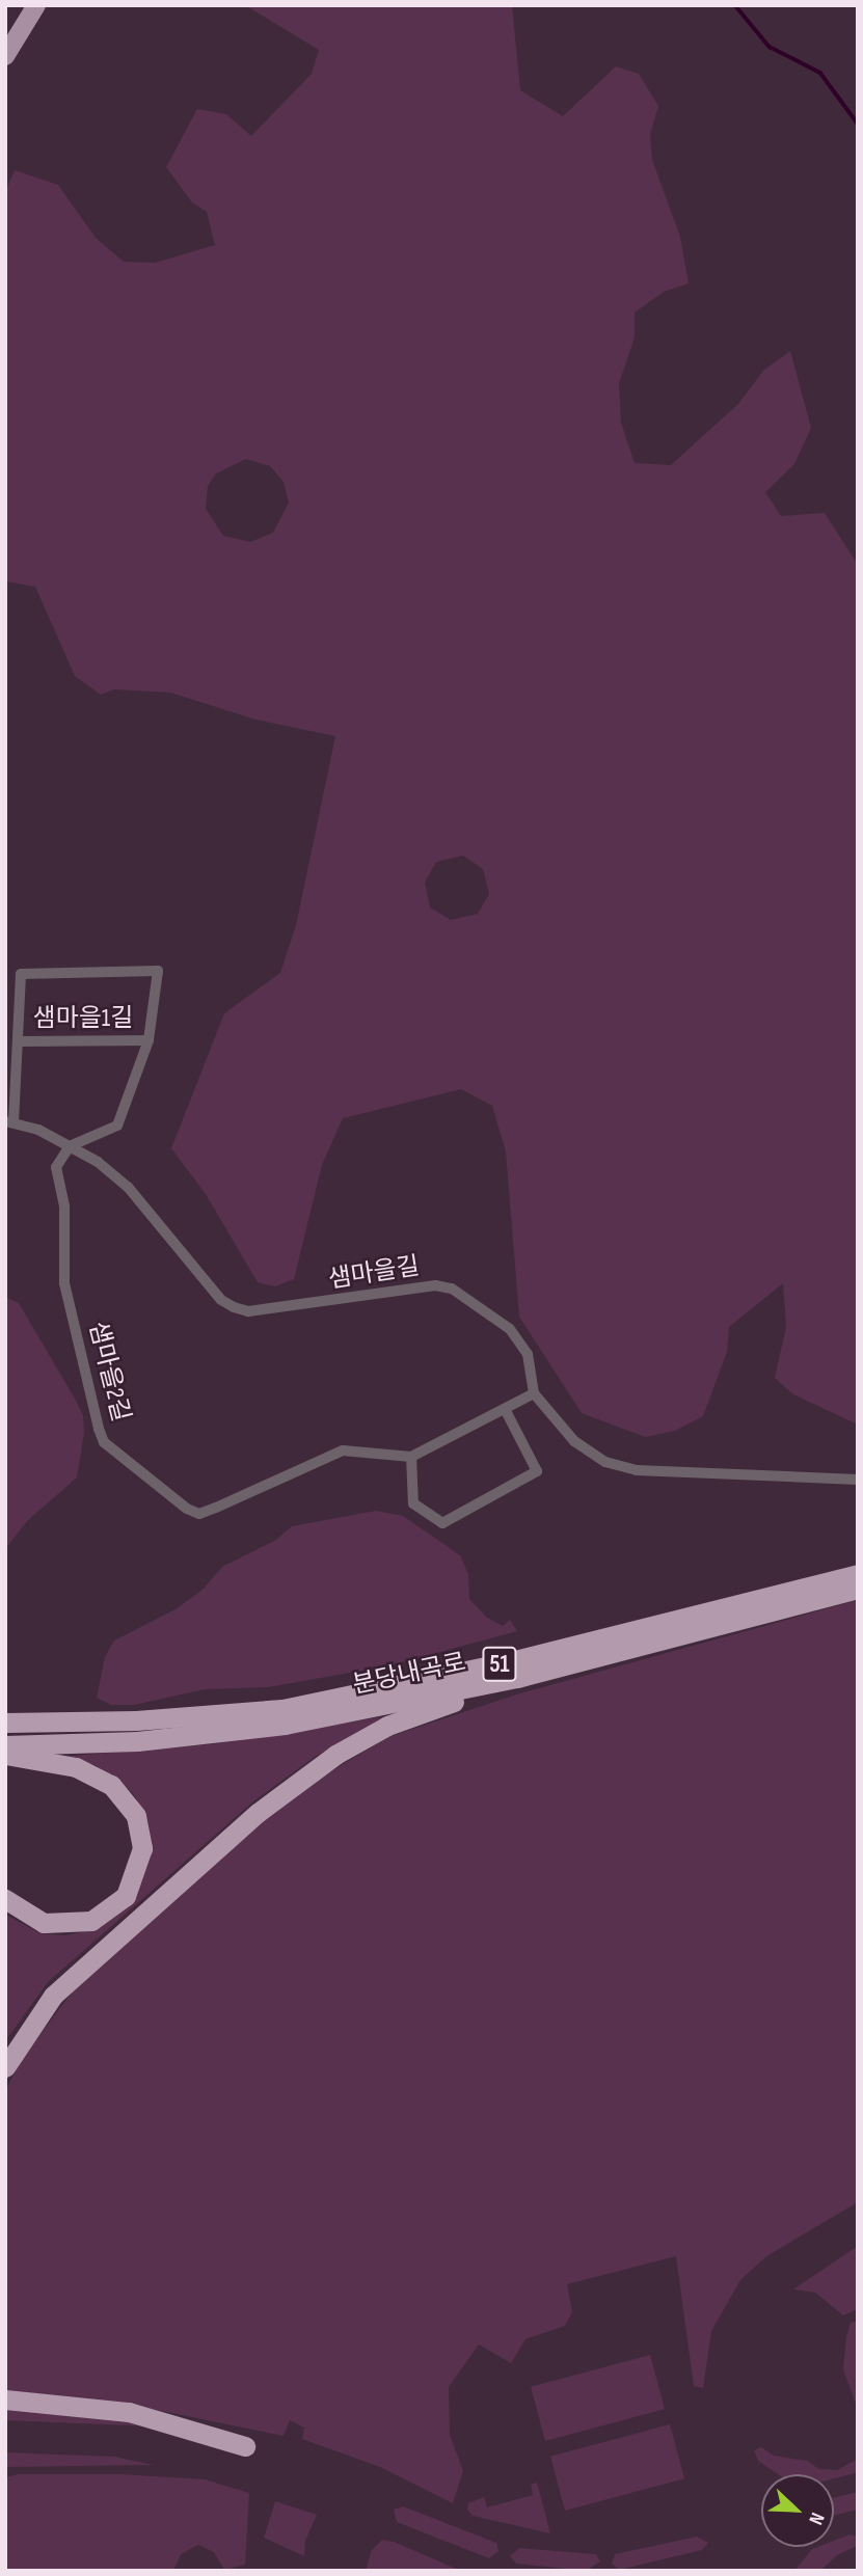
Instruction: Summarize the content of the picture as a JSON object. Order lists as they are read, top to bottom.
{
  "streets": {
    "highway": ["51", "분당내곡로"],
    "street": ["샘마을1길", "샘마을길", "샘마을2길"]
  },
  "crossings": [
    ["샘마을1길", "샘마을길"],
    ["샘마을1길", "샘마을2길"],
    ["샘마을길", "샘마을2길"]
  ],
  "north": "bottom right"
}
